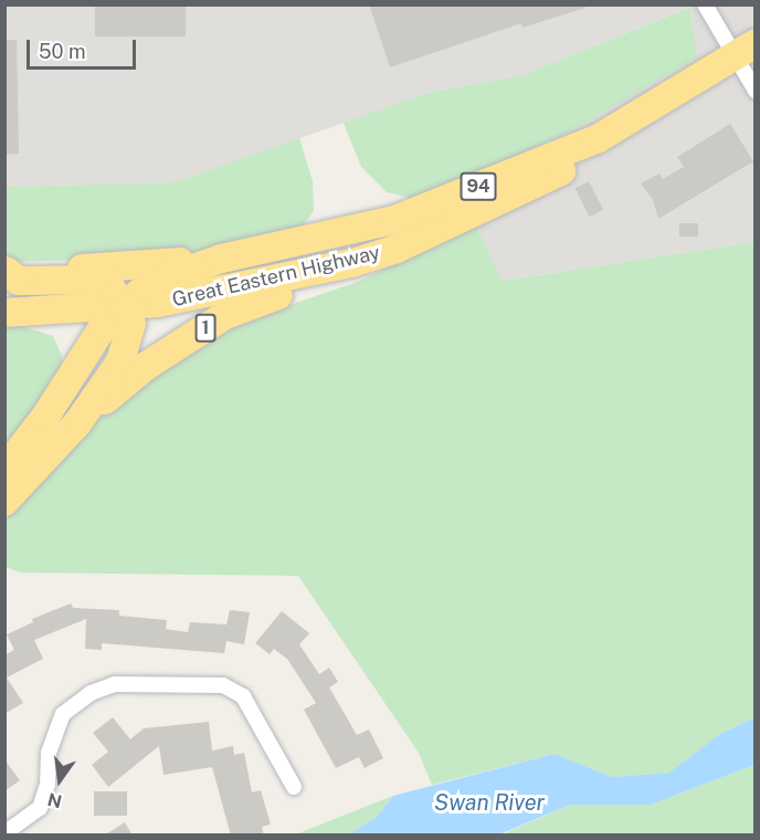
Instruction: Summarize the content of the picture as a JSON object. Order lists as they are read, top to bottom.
{
  "streets": {
    "highway": ["94", "Great Eastern Highway", "1"]
  },
  "crossings": [
    ["94", "Great Eastern Highway"],
    ["Great Eastern Highway", "1"]
  ],
  "water": ["Swan River"],
  "scale_bar": "50 m",
  "north": "bottom"
}
